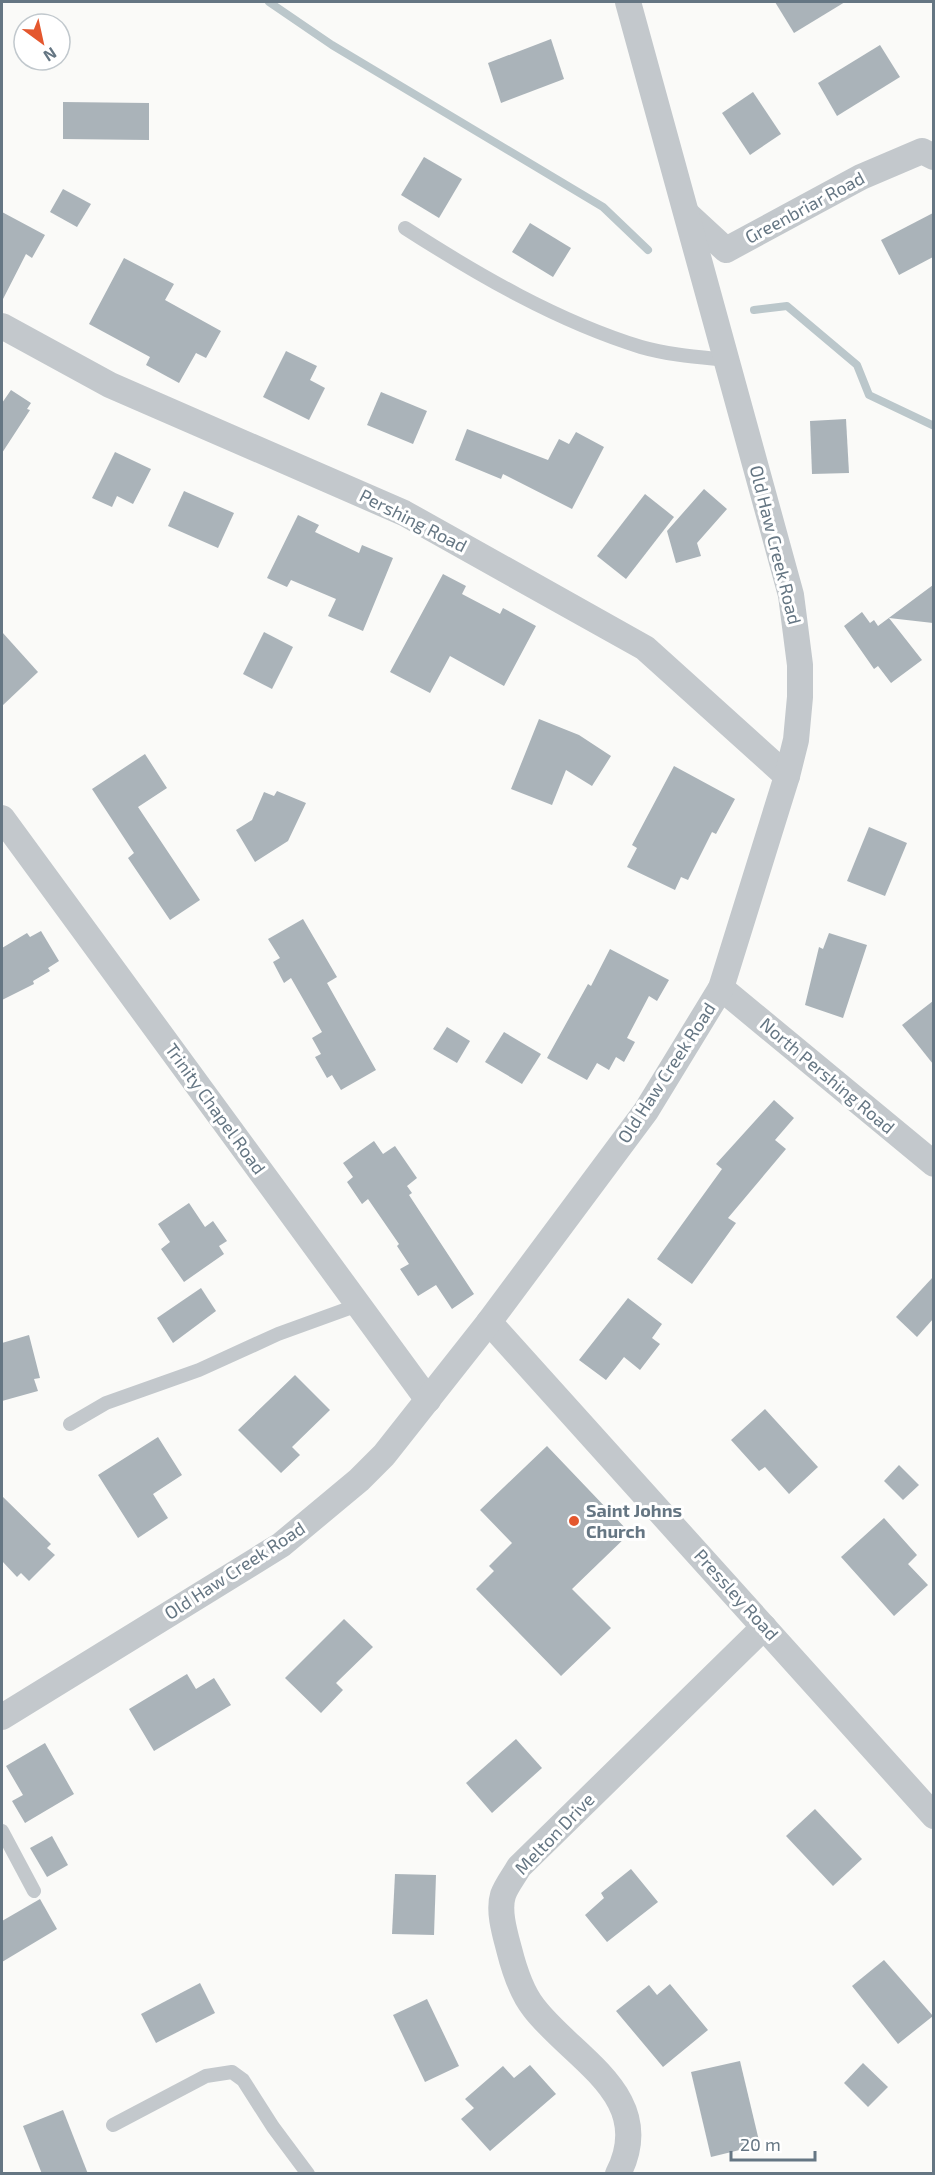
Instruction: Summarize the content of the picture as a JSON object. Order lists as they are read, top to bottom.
{
  "streets": {
    "street": [
      "Greenbriar Road",
      "Pershing Road",
      "Old Haw Creek Road",
      "North Pershing Road",
      "Trinity Chapel Road",
      "Pressley Road",
      "Melton Drive"
    ]
  },
  "crossings": [
    ["Greenbriar Road", "Old Haw Creek Road"],
    ["Pershing Road", "Old Haw Creek Road"],
    ["Old Haw Creek Road", "North Pershing Road"],
    ["Old Haw Creek Road", "Trinity Chapel Road"],
    ["Old Haw Creek Road", "Pressley Road"],
    ["Pressley Road", "Melton Drive"]
  ],
  "places": ["Saint Johns Church"],
  "scale_bar": "20 m",
  "north": "bottom right"
}
